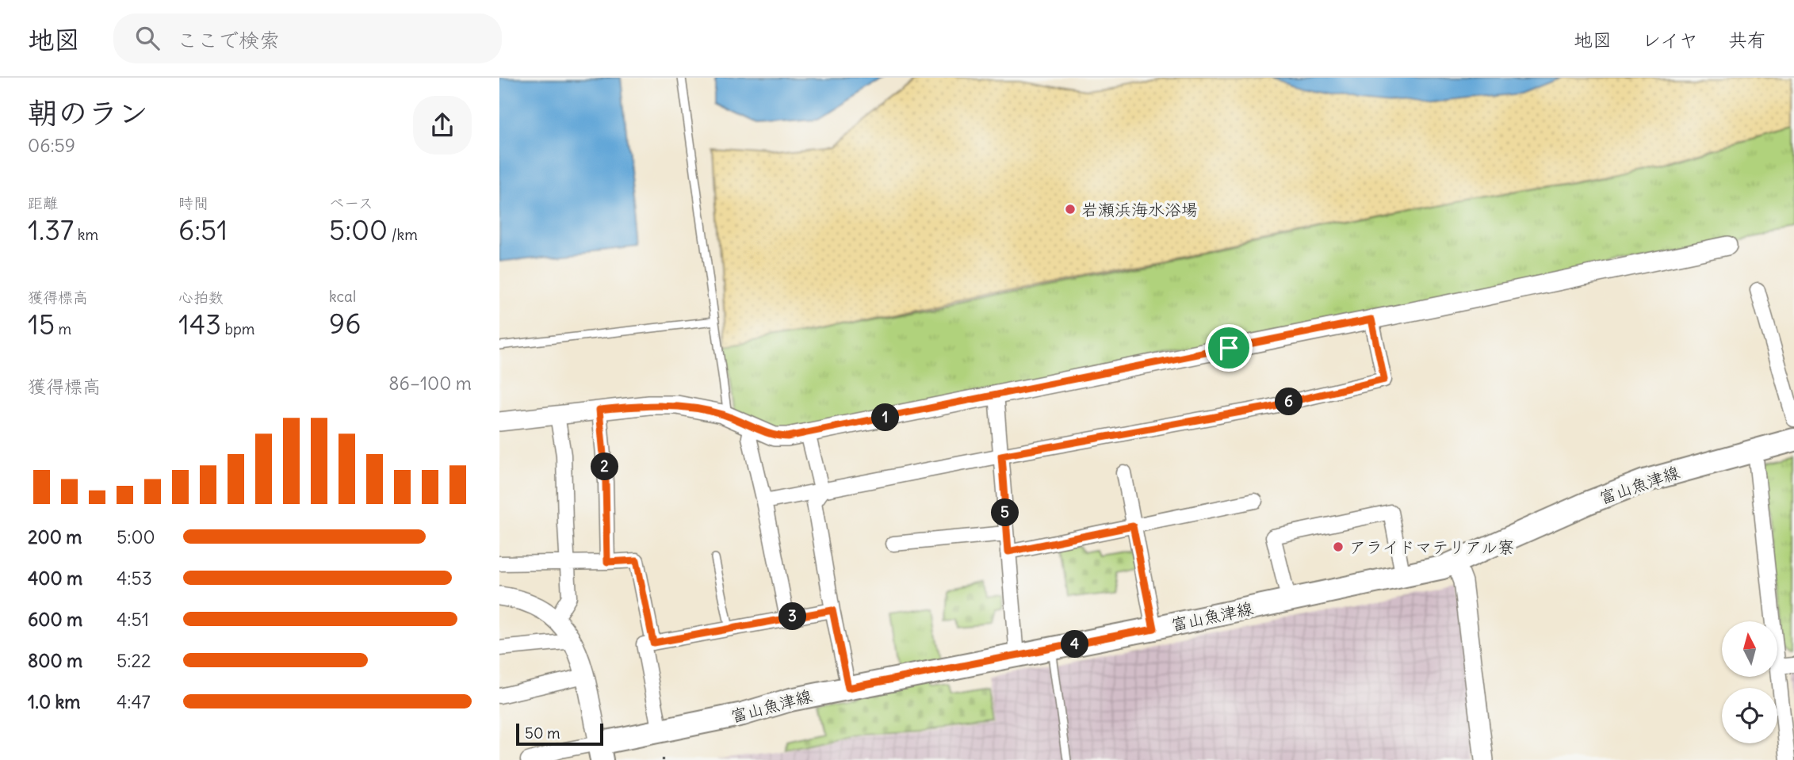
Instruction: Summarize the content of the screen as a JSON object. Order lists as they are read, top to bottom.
{
  "streets": {
    "main road": ["富山魚津線"]
  },
  "places": ["岩瀬浜海水浴場", "アライドマテリアル寮"],
  "scale_bar": "50 m",
  "north": "top",
  "page": {
    "header": "地図",
    "search": "ここで検索",
    "nav": ["地図", "レイヤ", "共有"],
    "heading": ["朝のラン", "06:59"],
    "stats": [
      ["距離", "1.37 km"],
      ["時間", "6:51"],
      ["ペース", "5:00 /km"],
      ["獲得標高", "15 m"],
      ["心拍数", "143 bpm"],
      ["kcal", "96"]
    ],
    "chart": ["獲得標高", "86–100 m"],
    "pins": [
      "6",
      "1",
      "2",
      "5",
      "3",
      "4"
    ],
    "list": [
      {
        "name": "200 m",
        "note": "5:00"
      },
      {
        "name": "400 m",
        "note": "4:53"
      },
      {
        "name": "600 m",
        "note": "4:51"
      },
      {
        "name": "800 m",
        "note": "5:22"
      },
      {
        "name": "1.0 km",
        "note": "4:47"
      }
    ],
    "scale": "50 m"
  }
}
